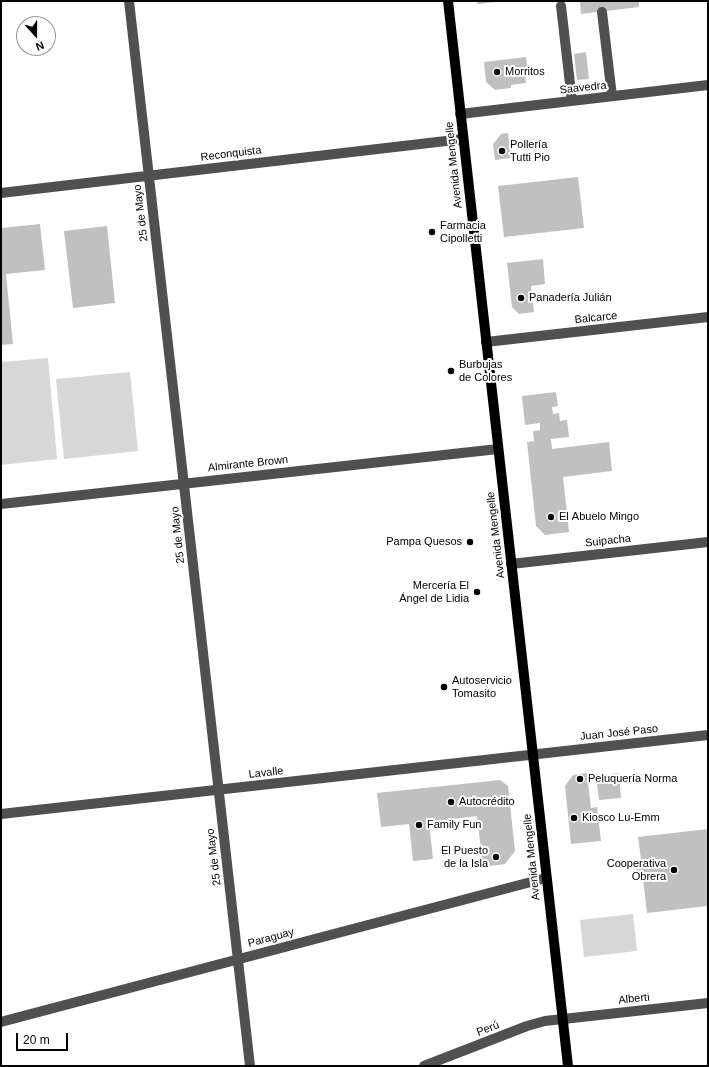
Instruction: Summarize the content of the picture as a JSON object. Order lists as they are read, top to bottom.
{
  "streets": {
    "main road": ["Avenida Mengelle"],
    "street": [
      "Saavedra",
      "Reconquista",
      "25 de Mayo",
      "Balcarce",
      "Almirante Brown",
      "Suipacha",
      "Juan José Paso",
      "Lavalle",
      "Paraguay",
      "Alberti",
      "Perú"
    ]
  },
  "crossings": [
    ["Saavedra", "Avenida Mengelle"],
    ["Reconquista", "Avenida Mengelle"],
    ["Reconquista", "25 de Mayo"],
    ["Avenida Mengelle", "Balcarce"],
    ["Avenida Mengelle", "Almirante Brown"],
    ["Avenida Mengelle", "Suipacha"],
    ["Avenida Mengelle", "Juan José Paso"],
    ["Avenida Mengelle", "Lavalle"],
    ["Avenida Mengelle", "Paraguay"],
    ["Avenida Mengelle", "Alberti"],
    ["Avenida Mengelle", "Perú"],
    ["25 de Mayo", "Almirante Brown"],
    ["25 de Mayo", "Lavalle"],
    ["25 de Mayo", "Paraguay"],
    ["Juan José Paso", "Lavalle"],
    ["Alberti", "Perú"]
  ],
  "places": [
    "Morritos",
    "Pollería Tutti Pio",
    "Farmacia Cipolletti",
    "Panadería Julián",
    "Burbujas de Colores",
    "El Abuelo Mingo",
    "Pampa Quesos",
    "Mercería El Ángel de Lidia",
    "Autoservicio Tomasito",
    "Peluquería Norma",
    "Autocrédito",
    "Kiosco Lu-Emm",
    "Family Fun",
    "El Puesto de la Isla",
    "Cooperativa Obrera"
  ],
  "scale_bar": "20 m",
  "north": "bottom"
}
